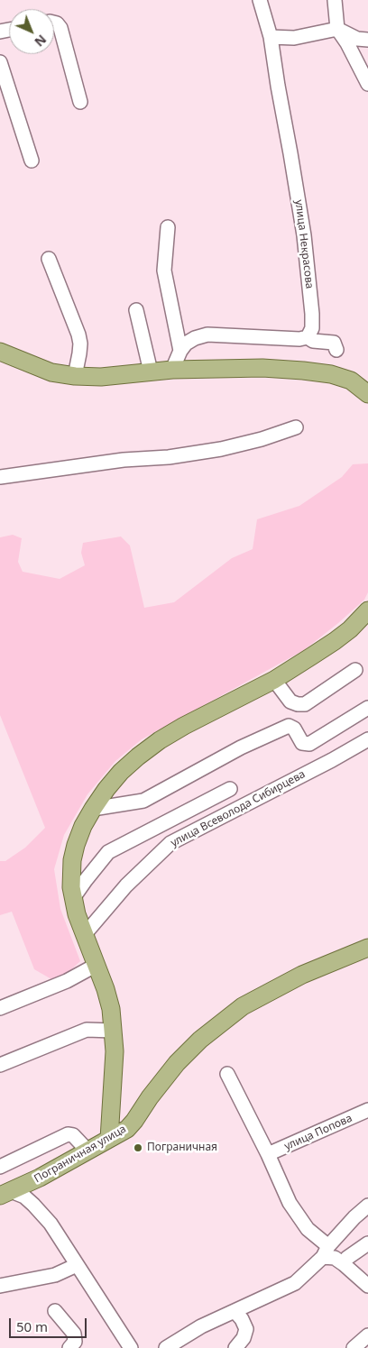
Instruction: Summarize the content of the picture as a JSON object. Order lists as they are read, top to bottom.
{
  "streets": {
    "main road": ["Пограничная улица"],
    "street": ["улица Некрасова", "улица Всеволода Сибирцева", "улица Попова"]
  },
  "places": ["Пограничная"],
  "scale_bar": "50 m",
  "north": "bottom right"
}
